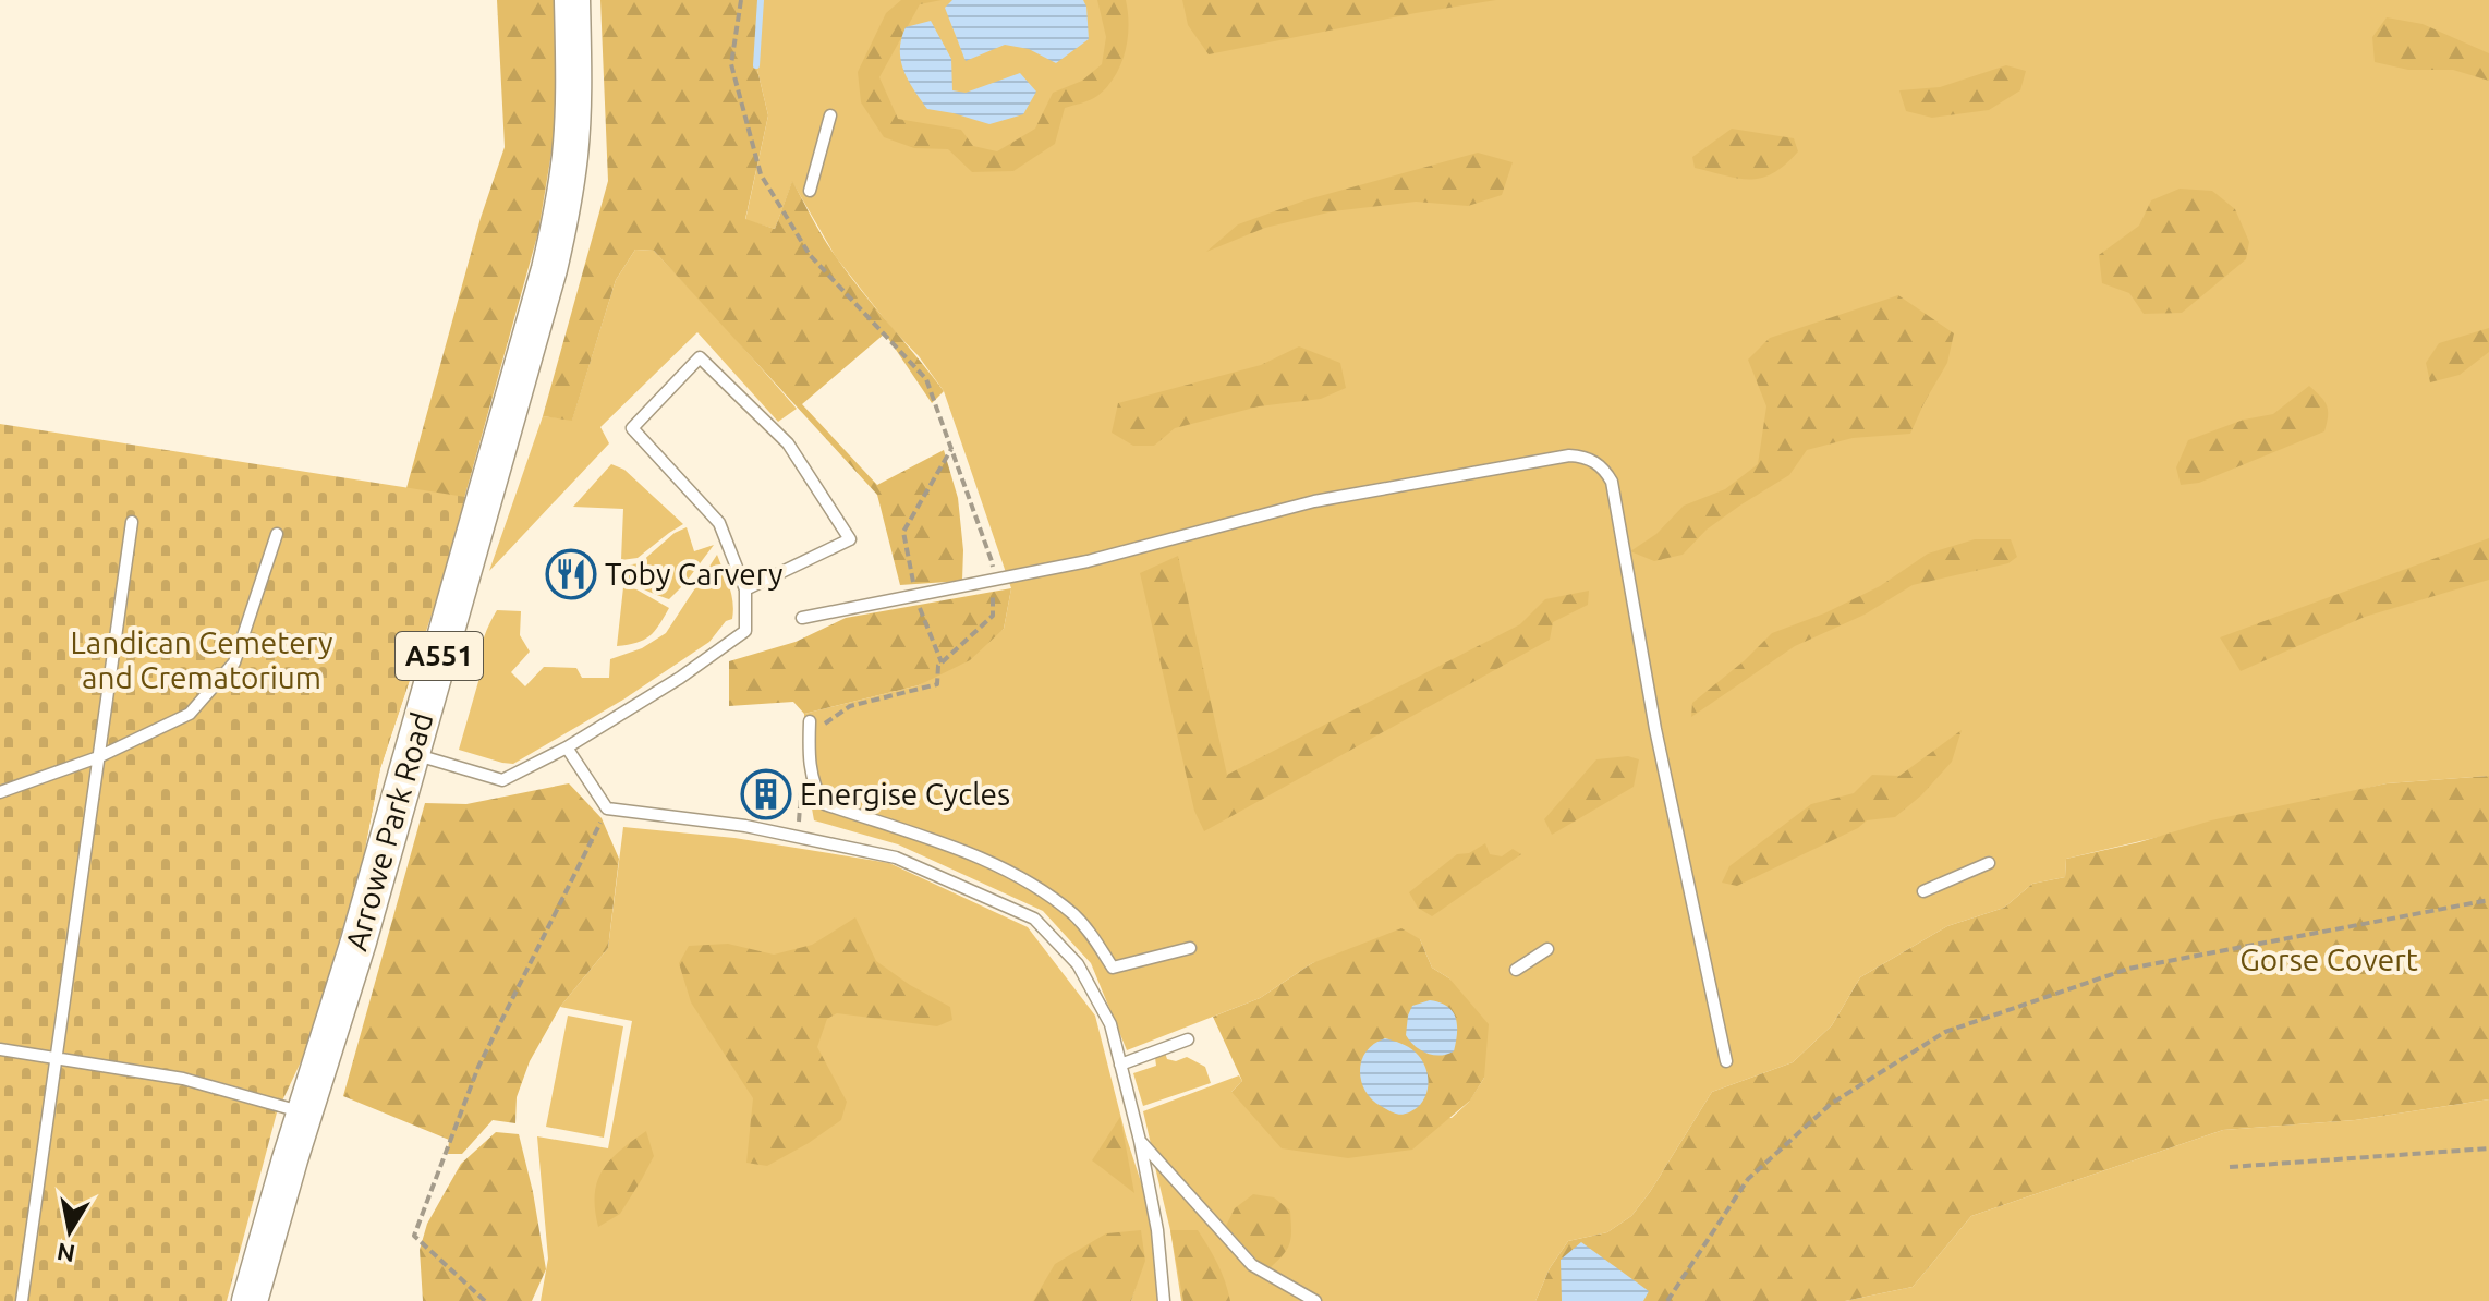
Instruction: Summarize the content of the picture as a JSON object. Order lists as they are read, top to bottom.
{
  "streets": {
    "main road": ["A551", "Arrowe Park Road"]
  },
  "parks": ["Landican Cemetery and Crematorium", "Gorse Covert"],
  "places": {
    "restaurant": ["Toby Carvery"],
    "building": ["Energise Cycles"]
  },
  "north": "bottom"
}
